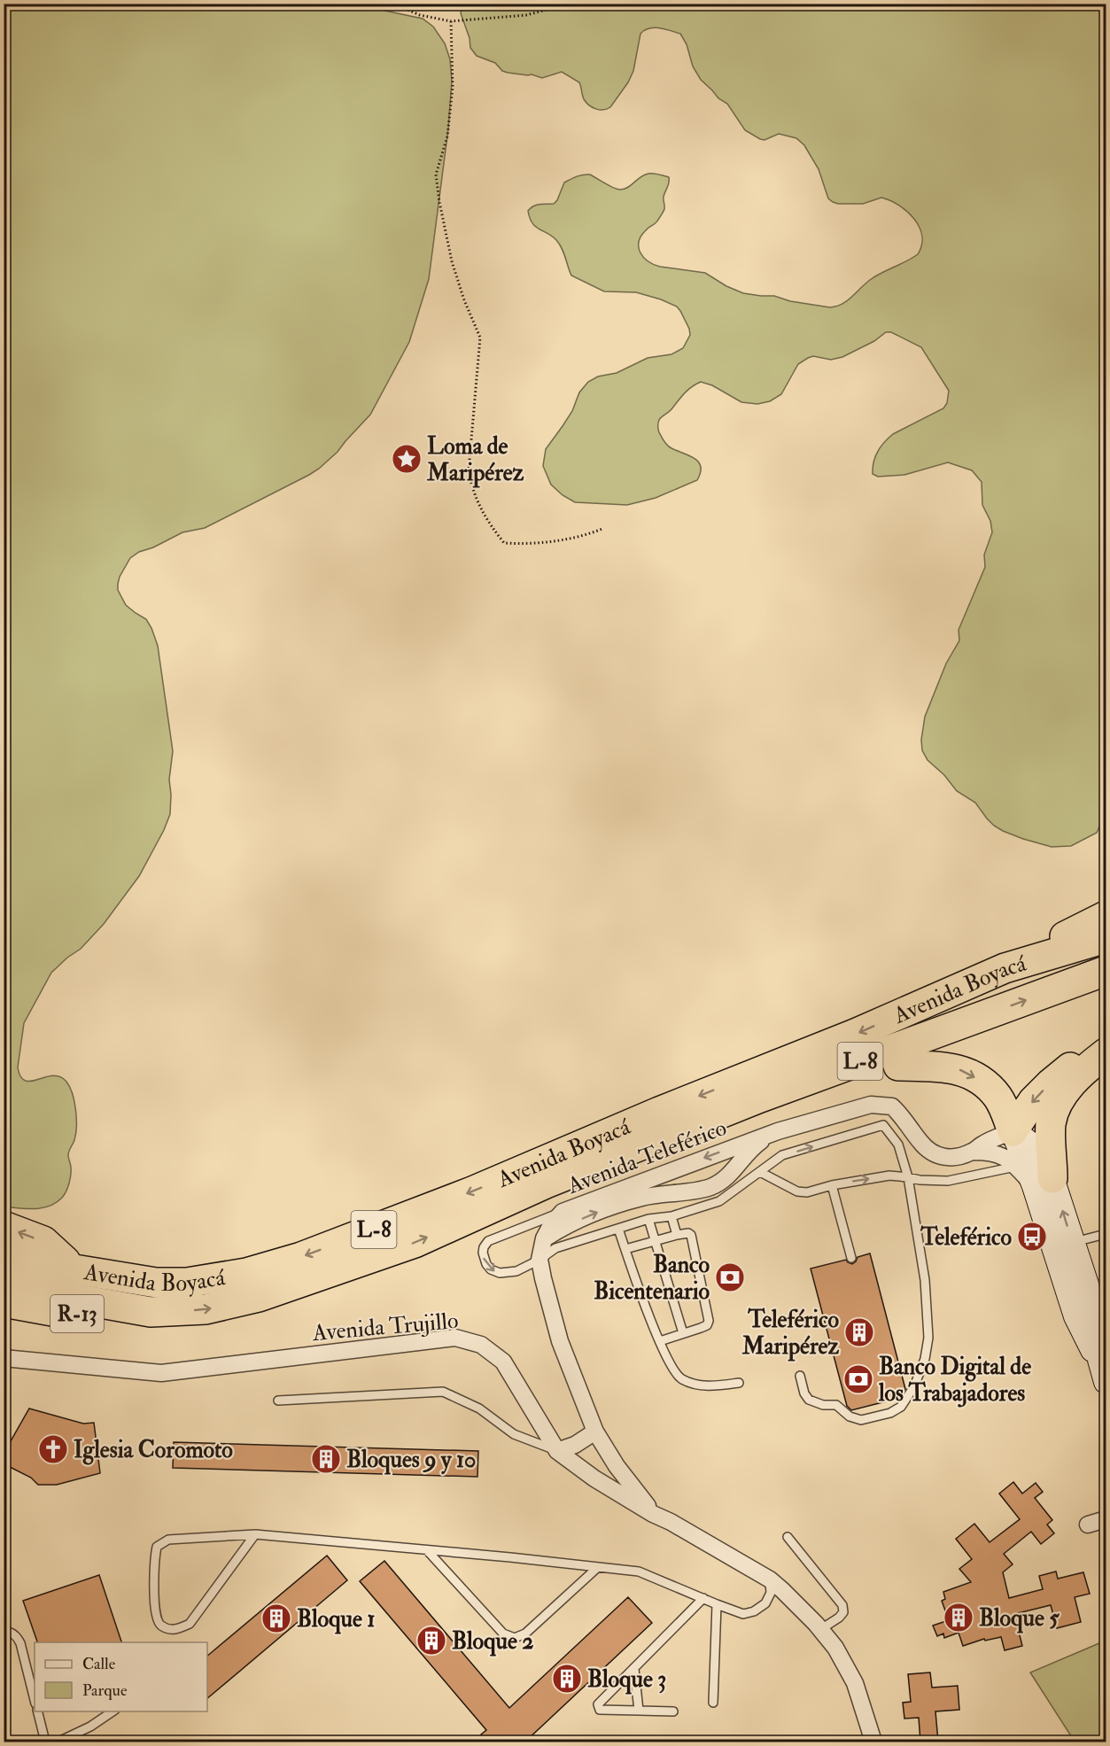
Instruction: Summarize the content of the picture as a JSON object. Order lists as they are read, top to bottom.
{
  "streets": {
    "highway": ["Avenida Boyacá", "L-8", "R-13"],
    "street": ["Avenida Teleférico", "Avenida Trujillo"]
  },
  "crossings": [
    ["Avenida Boyacá", "R-13"],
    ["Avenida Teleférico", "Avenida Trujillo"]
  ],
  "places": {
    "place": ["Loma de Maripérez"],
    "bus stop": ["Teleférico"],
    "bank": ["Banco Bicentenario", "Banco Digital de los Trabajadores"],
    "building": [
      "Teleférico Maripérez",
      "Bloques 9 y 10",
      "Bloque 5",
      "Bloque 1",
      "Bloque 2",
      "Bloque 3"
    ],
    "church": ["Iglesia Coromoto"]
  },
  "legend": ["Calle", "Parque"]
}
